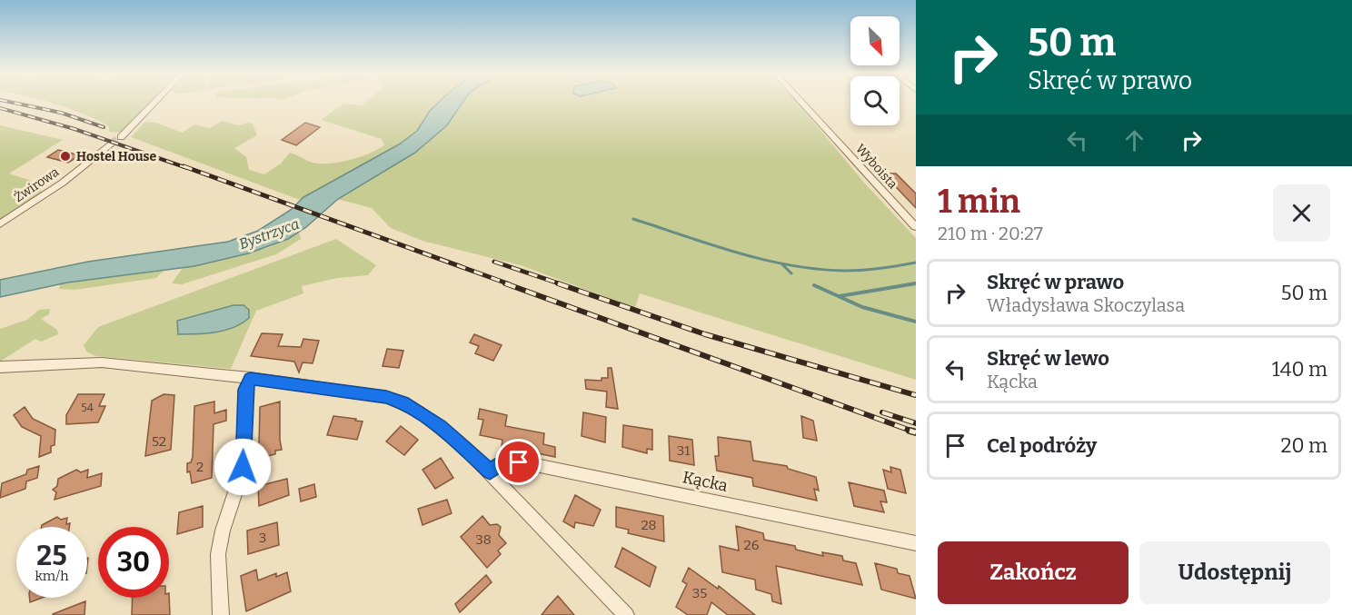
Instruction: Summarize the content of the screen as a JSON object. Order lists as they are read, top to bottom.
{
  "streets": {
    "street": ["Wyboista", "Żwirowa", "Kącka"]
  },
  "water": ["Bystrzyca"],
  "places": ["Hostel House"],
  "house_numbers": [
    "54",
    "52",
    "31",
    "2",
    "28",
    "3",
    "38",
    "26",
    "35"
  ],
  "north": "bottom right",
  "page": {
    "turn": ["50 m", "Skręć w prawo"],
    "heading": ["1 min", "210 m · 20:27"],
    "list": [
      {
        "name": "Skręć w prawo",
        "note": "Władysława Skoczylasa",
        "value": "50 m"
      },
      {
        "name": "Skręć w lewo",
        "note": "Kącka",
        "value": "140 m"
      },
      {
        "name": "Cel podróży",
        "value": "20 m"
      }
    ],
    "speed": "25 km/h",
    "limit": "30",
    "buttons": ["Zakończ", "Udostępnij"]
  }
}
